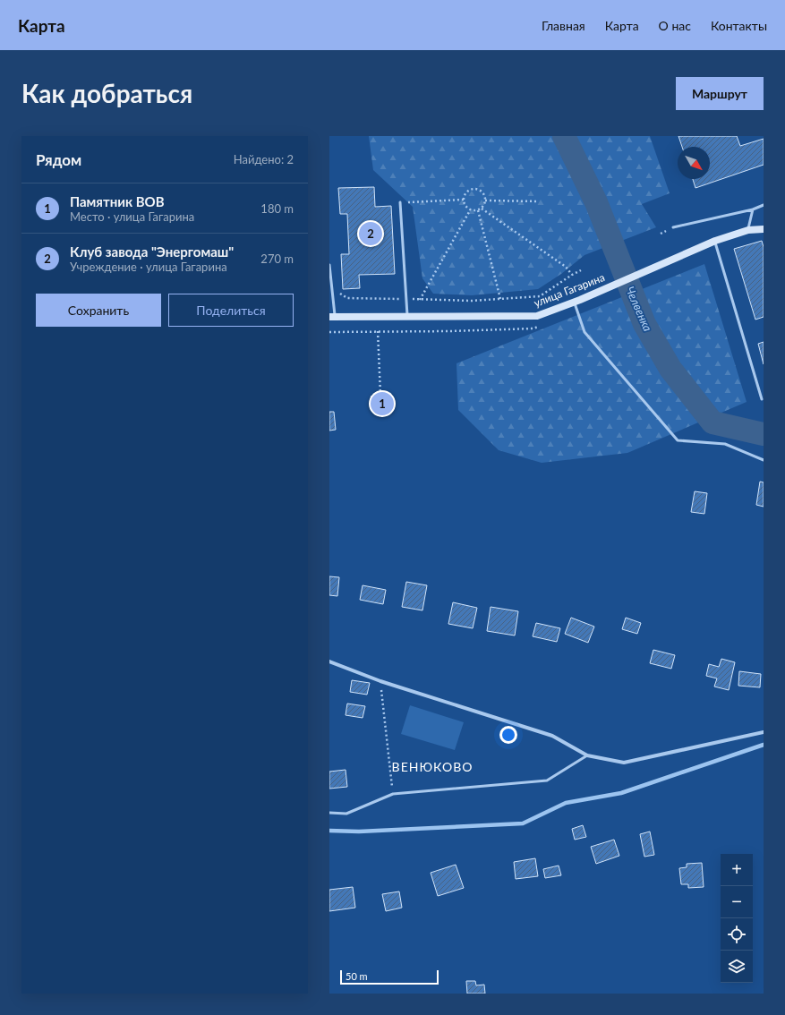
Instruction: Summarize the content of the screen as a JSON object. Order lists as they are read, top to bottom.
{
  "streets": {
    "main road": ["улица Гагарина"]
  },
  "districts": ["ВЕНЮКОВО"],
  "water": ["Челвенка"],
  "scale_bar": "50 m",
  "north": "bottom right",
  "page": {
    "header": "Карта",
    "nav": [
      "Главная",
      "Карта",
      "О нас",
      "Контакты"
    ],
    "buttons": [
      "Маршрут",
      ["Сохранить", "Поделиться"]
    ],
    "title": "Как добраться",
    "heading": ["Рядом", "Найдено: 2"],
    "list": [
      {
        "mark": "1",
        "name": "Памятник ВОВ",
        "note": "Место · улица Гагарина",
        "value": "180 m"
      },
      {
        "mark": "2",
        "name": "Клуб завода \"Энергомаш\"",
        "note": "Учреждение · улица Гагарина",
        "value": "270 m"
      }
    ],
    "pins": ["2", "1"],
    "map_buttons": ["+", "−"],
    "scale": "50 m"
  }
}
